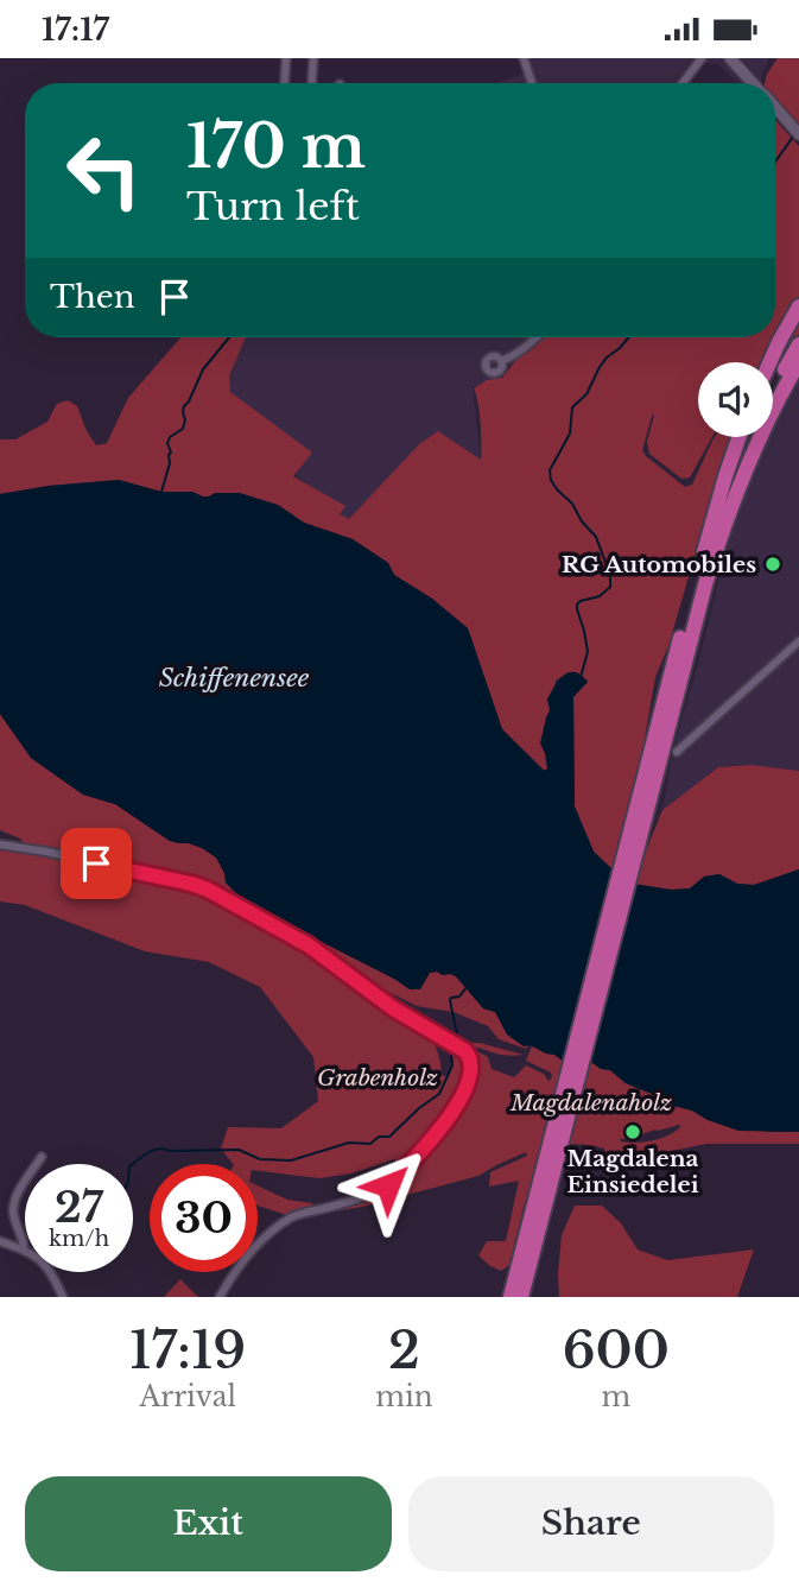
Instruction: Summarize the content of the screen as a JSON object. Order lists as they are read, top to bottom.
{
  "water": ["Schiffenensee"],
  "parks": ["Grabenholz", "Magdalenaholz"],
  "places": ["RG Automobiles", "Magdalena Einsiedelei"],
  "page": {
    "status": "17:17",
    "turn": ["170 m", "Turn left"],
    "then": "Then",
    "speed": "27 km/h",
    "limit": "30",
    "eta": [
      "17:19",
      "Arrival",
      "2",
      "min",
      "600",
      "m"
    ],
    "buttons": ["Exit", "Share"]
  }
}
